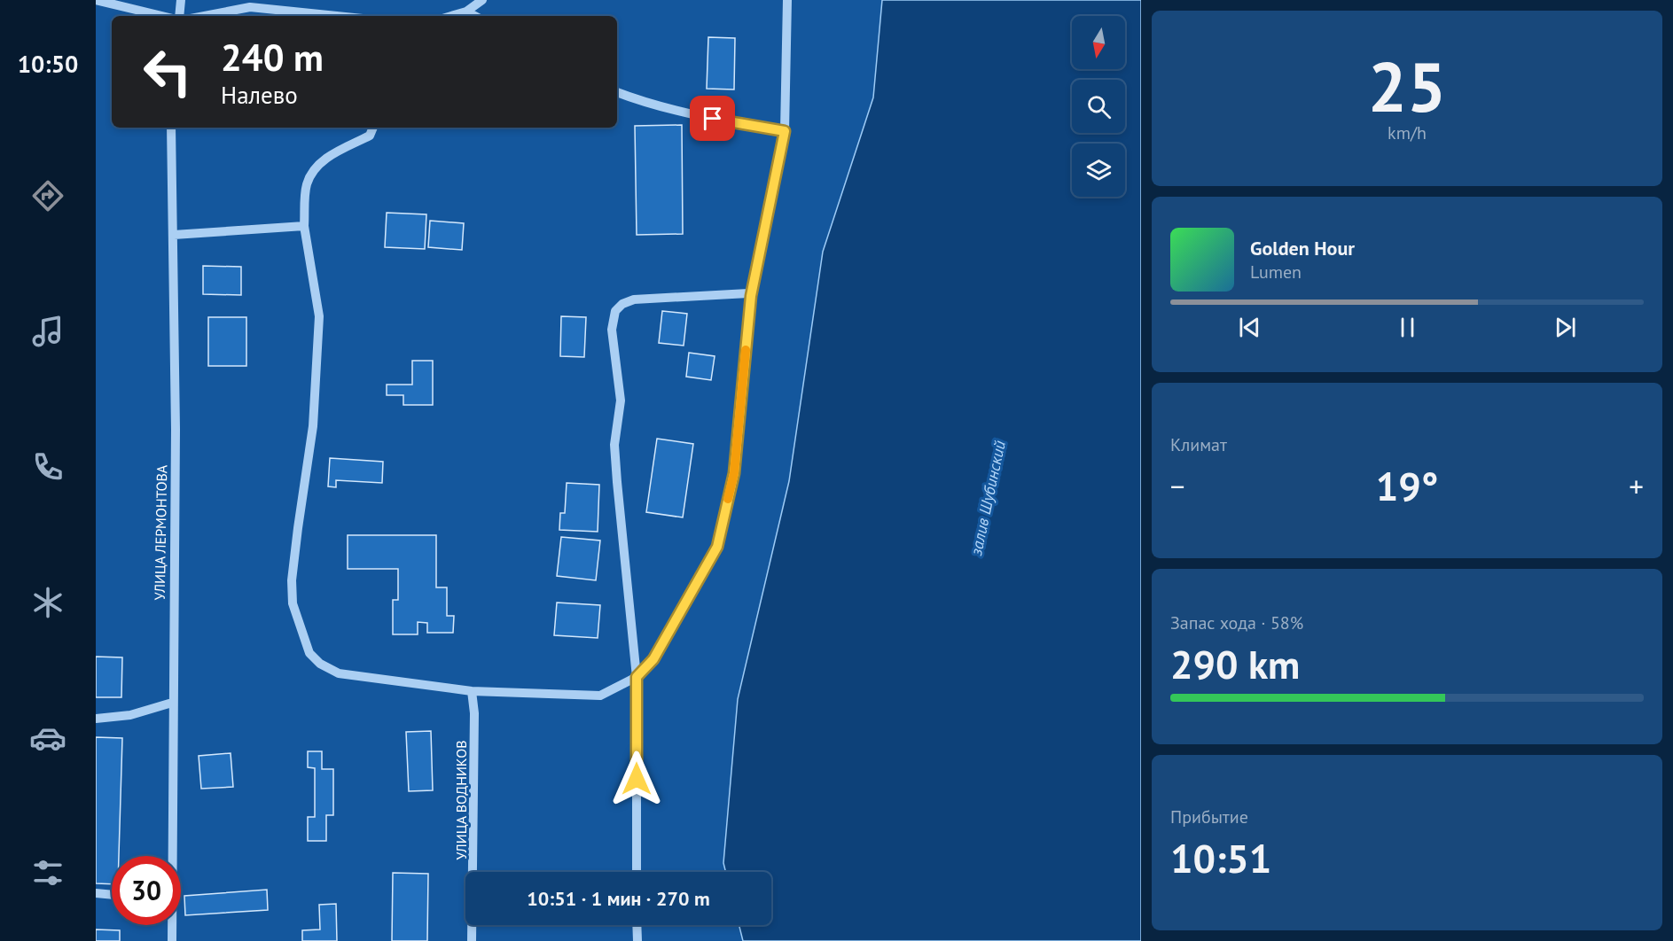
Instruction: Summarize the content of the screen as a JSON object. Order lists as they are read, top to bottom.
{
  "streets": {
    "street": ["УЛИЦА ЛЕРМОНТОВА", "УЛИЦА ВОДНИКОВ"]
  },
  "water": ["залив Шубинский"],
  "north": "bottom",
  "page": {
    "tabs": "10:50",
    "tile": [
      ["25", "km/h"],
      "Климат",
      ["Запас хода · 58%", "290 km"],
      ["Прибытие", "10:51"]
    ],
    "turn": ["240 m", "Налево"],
    "song": ["Golden Hour", "Lumen"],
    "heat": ["−", "19°", "+"],
    "limit": "30",
    "trip": "10:51 · 1 мин · 270 m"
  }
}
